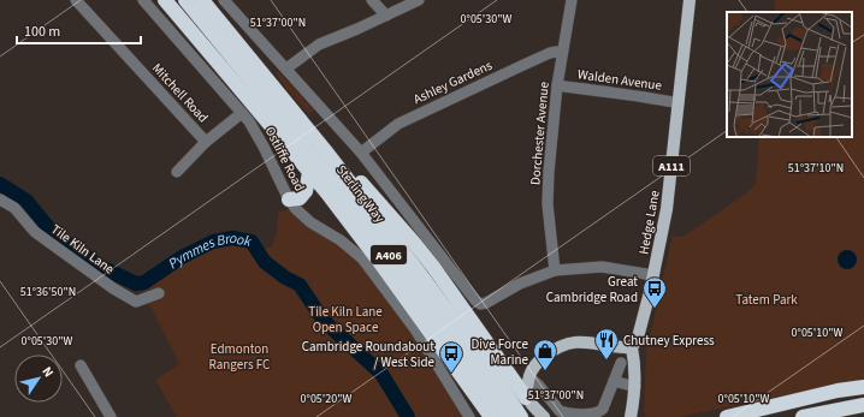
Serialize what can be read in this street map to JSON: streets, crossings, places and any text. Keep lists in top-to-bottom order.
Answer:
{
  "streets": {
    "highway": ["Sterling Way", "A406"],
    "main road": ["A111", "Hedge Lane"],
    "street": [
      "Walden Avenue",
      "Ashley Gardens",
      "Mitchell Road",
      "Dorchester Avenue",
      "Ostliffe Road",
      "Tile Kiln Lane"
    ]
  },
  "crossings": [
    ["Walden Avenue", "Dorchester Avenue"],
    ["Walden Avenue", "Hedge Lane"],
    ["Ashley Gardens", "Dorchester Avenue"],
    ["Sterling Way", "A406"]
  ],
  "water": ["Pymmes Brook"],
  "parks": ["Tatem Park", "Tile Kiln Lane Open Space", "Edmonton Rangers FC"],
  "places": {
    "bus stop": ["Great Cambridge Road", "Cambridge Roundabout / West Side"],
    "restaurant": ["Chutney Express"],
    "shop": ["Dive Force Marine"]
  },
  "scale_bar": "100 m",
  "north": "top right",
  "coordinates": [
    "0°05'30\"W",
    "51°37'00\"N",
    "51°37'10\"N",
    "51°36'50\"N",
    "0°05'10\"W",
    "0°05'20\"W"
  ]
}
